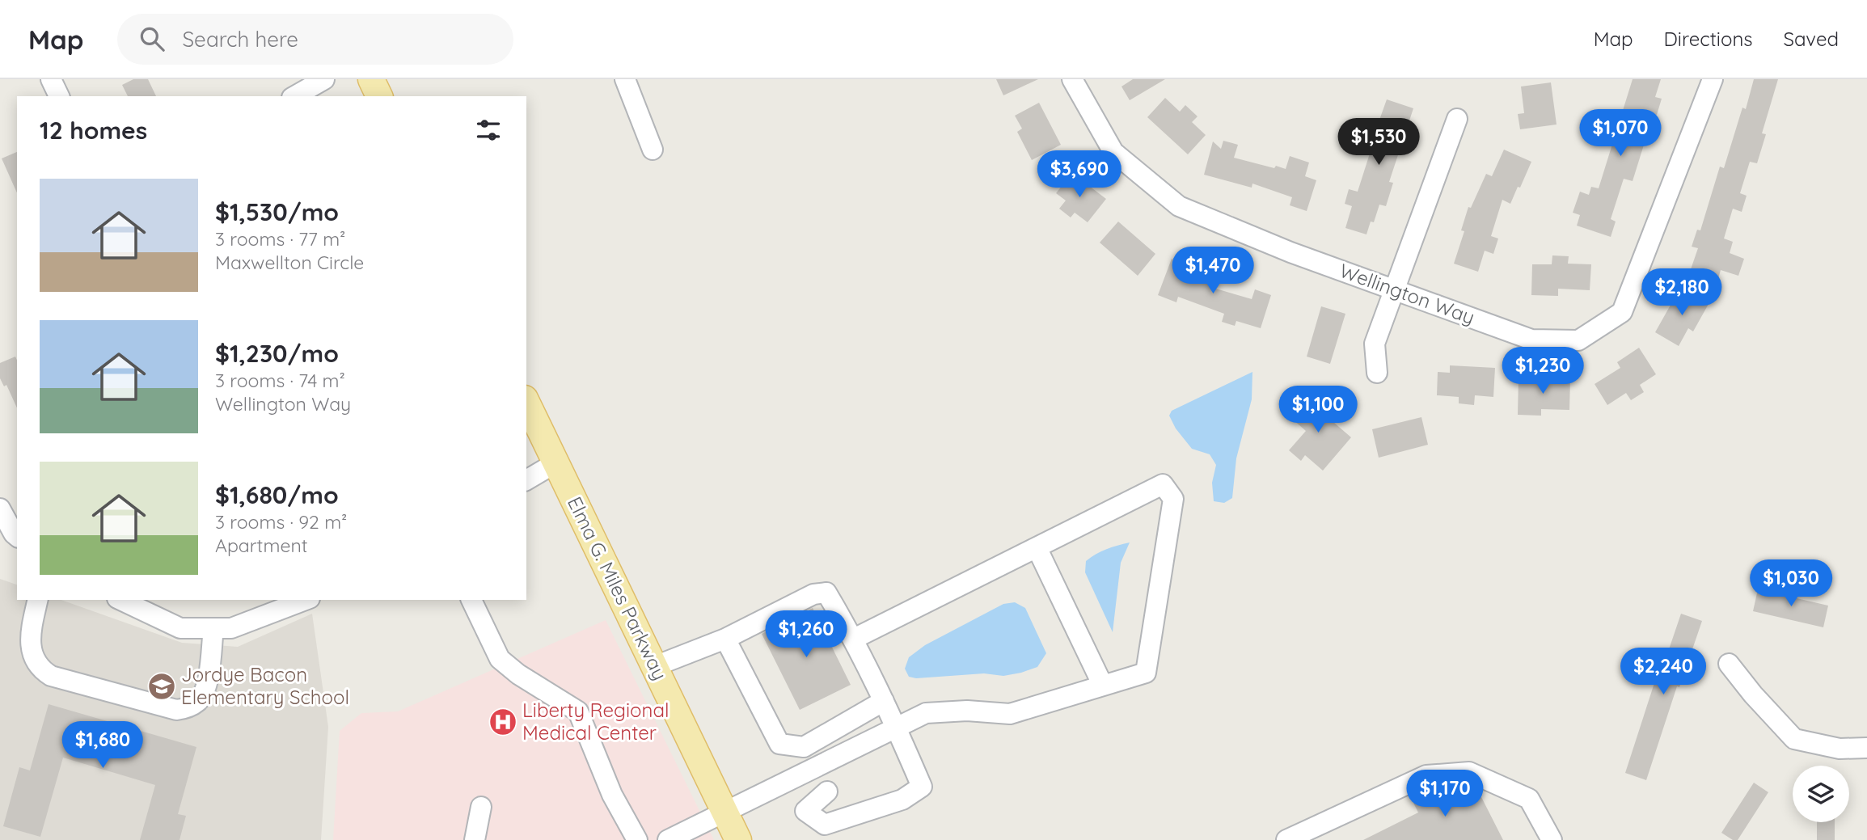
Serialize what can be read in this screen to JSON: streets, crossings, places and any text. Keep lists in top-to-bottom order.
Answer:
{
  "streets": {
    "main road": ["Elma G. Miles Parkway"],
    "street": ["Wellington Way"]
  },
  "places": {
    "school or university": ["Jordye Bacon Elementary School"],
    "hospital": ["Liberty Regional Medical Center"]
  },
  "page": {
    "header": "Map",
    "search": "Search here",
    "nav": ["Map", "Directions", "Saved"],
    "heading": "12 homes",
    "price": [
      "$1,070",
      "$1,530",
      "$3,690",
      "$1,470",
      "$2,180",
      "$1,230",
      "$1,100",
      "$1,030",
      "$1,260",
      "$2,240",
      "$1,680",
      "$1,170"
    ],
    "list": [
      {
        "name": "$1,530/mo",
        "note": "3 rooms · 77 m² · Maxwellton Circle"
      },
      {
        "name": "$1,230/mo",
        "note": "3 rooms · 74 m² · Wellington Way"
      },
      {
        "name": "$1,680/mo",
        "note": "3 rooms · 92 m² · Apartment"
      }
    ]
  }
}
